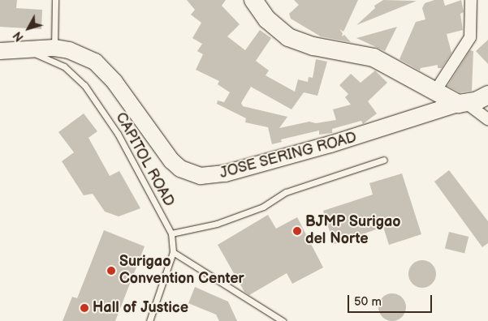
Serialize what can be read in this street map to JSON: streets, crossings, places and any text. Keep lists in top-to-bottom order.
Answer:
{
  "streets": {
    "main road": ["JOSE SERING ROAD"],
    "lane": ["CAPITOL ROAD"]
  },
  "crossings": [
    ["JOSE SERING ROAD", "CAPITOL ROAD"]
  ],
  "places": ["BJMP Surigao del Norte", "Surigao Convention Center", "Hall of Justice"],
  "scale_bar": "50 m",
  "north": "bottom left"
}
